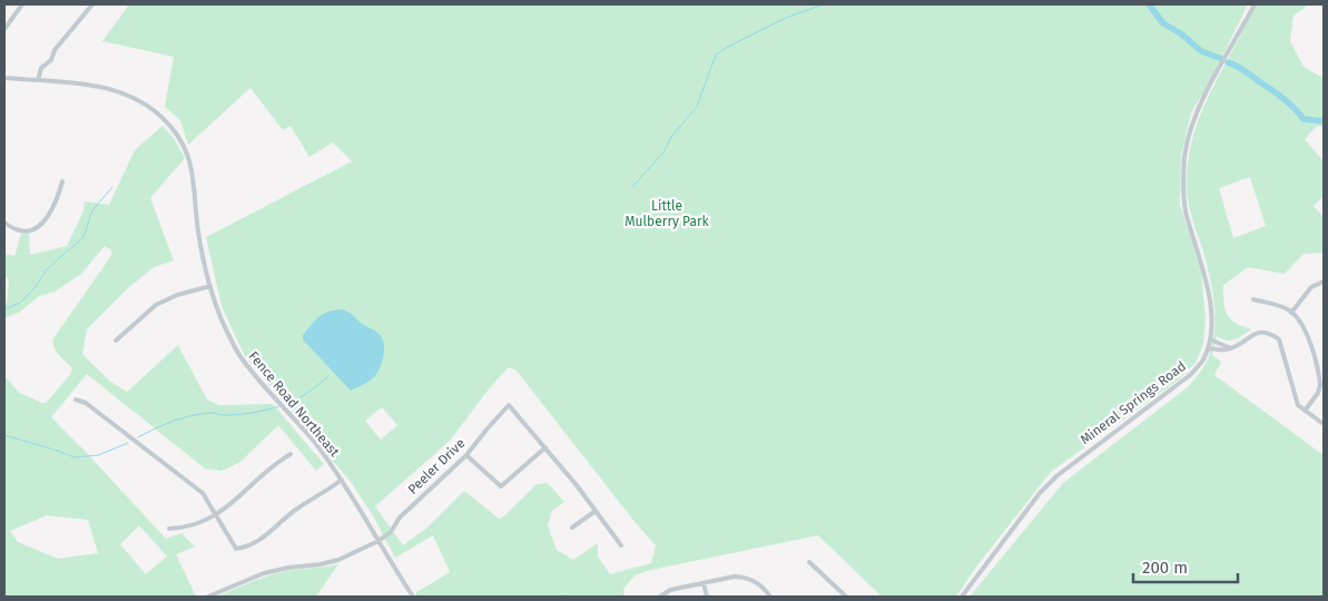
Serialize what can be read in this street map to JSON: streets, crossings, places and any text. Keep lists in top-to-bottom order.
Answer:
{
  "streets": {
    "street": ["Mineral Springs Road", "Fence Road Northeast", "Peeler Drive"]
  },
  "crossings": [
    ["Fence Road Northeast", "Peeler Drive"]
  ],
  "parks": ["Little Mulberry Park"],
  "scale_bar": "200 m"
}
